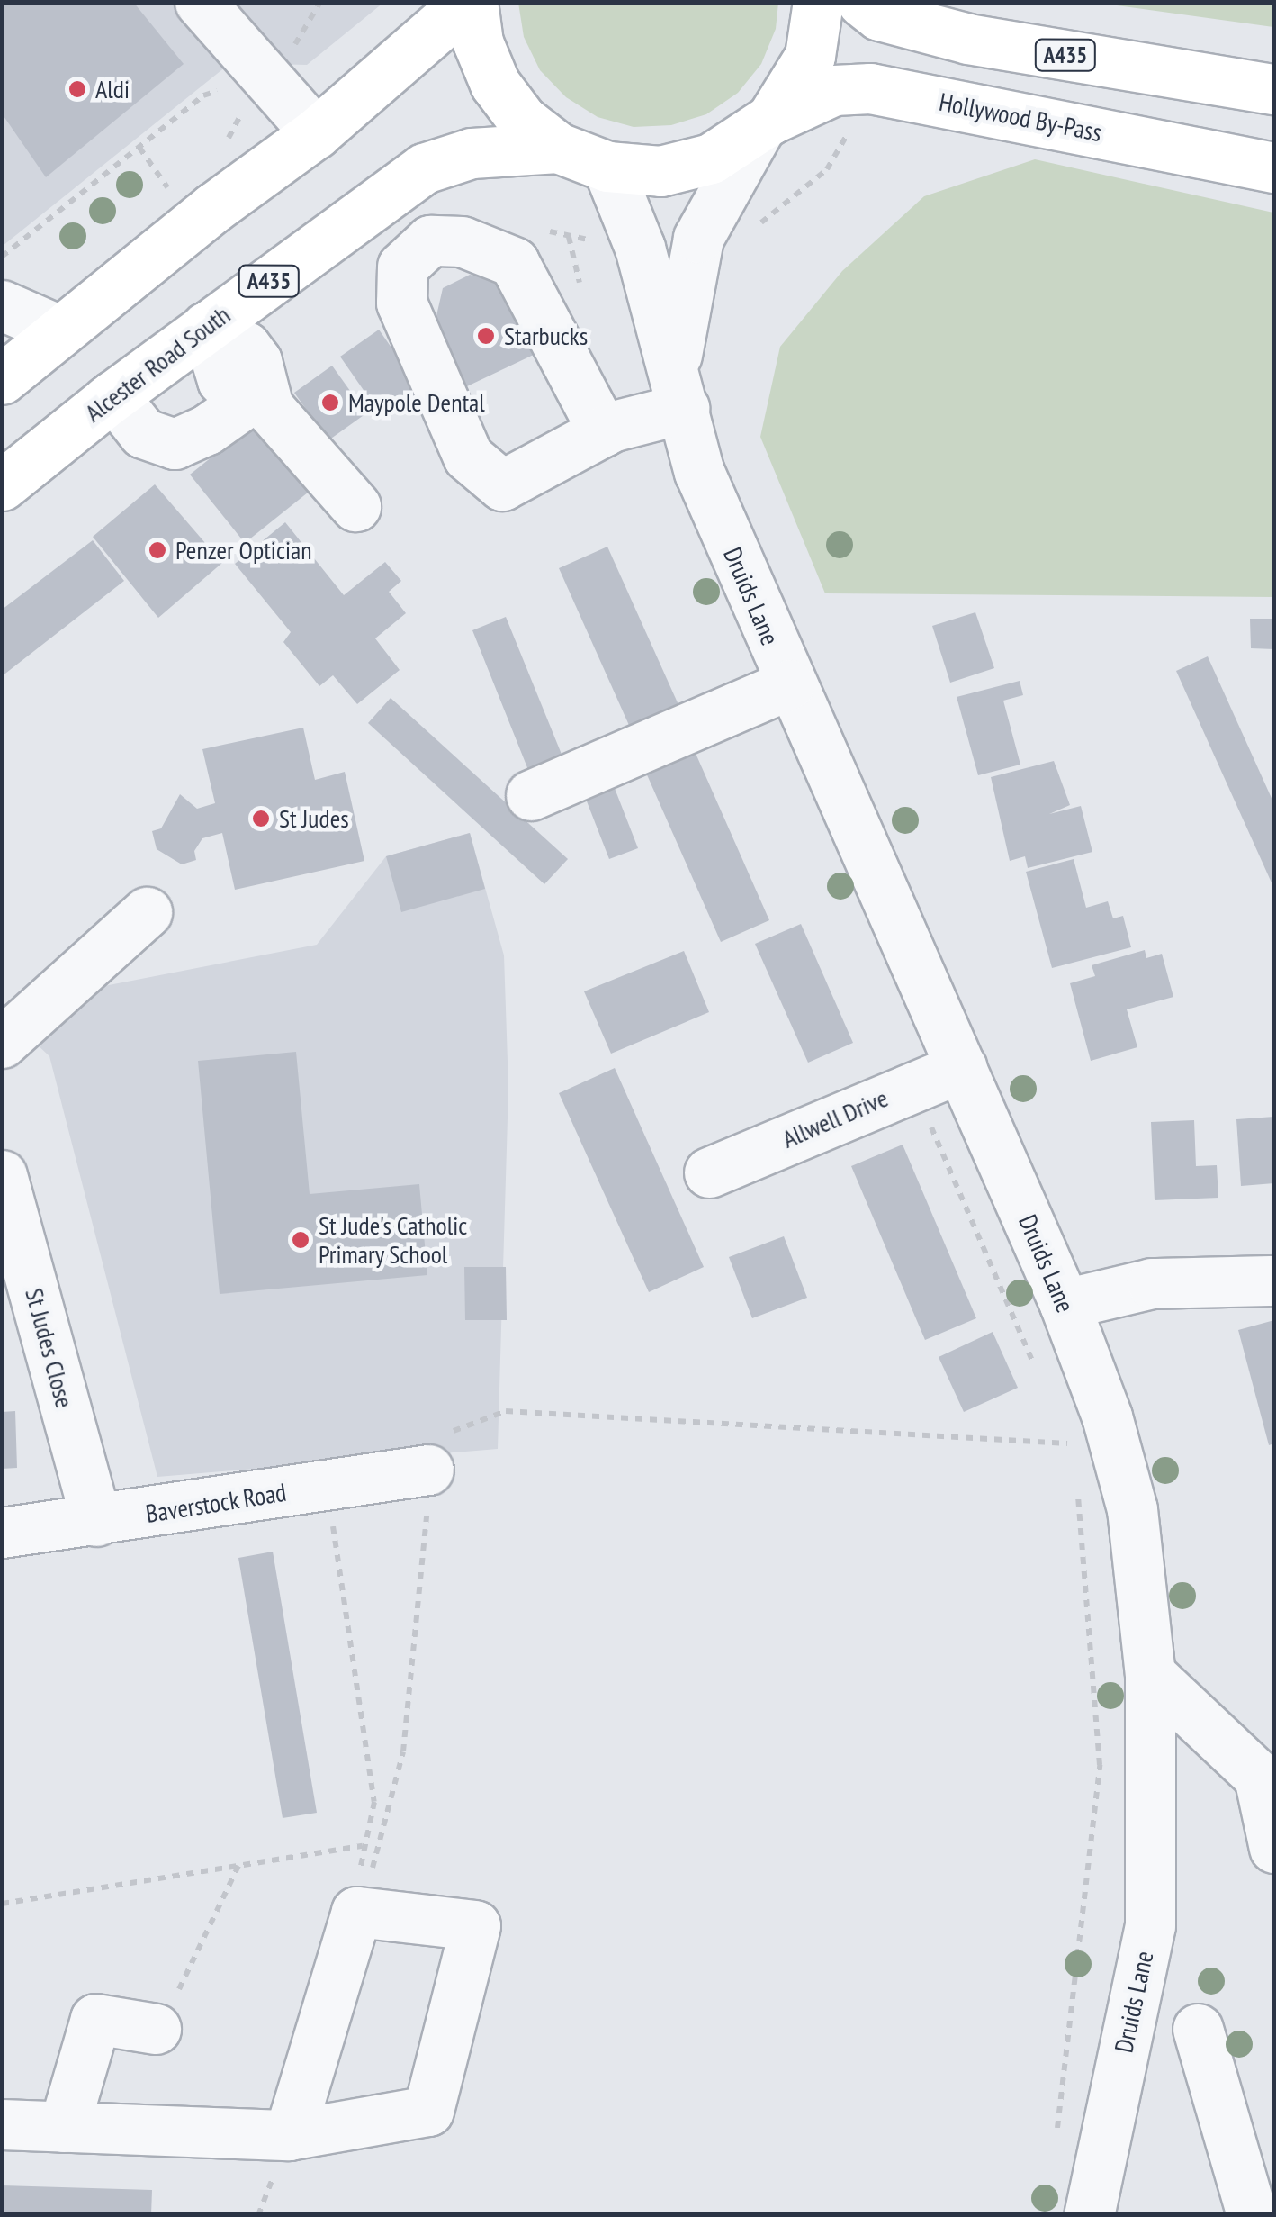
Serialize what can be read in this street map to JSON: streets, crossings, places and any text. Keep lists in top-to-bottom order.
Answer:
{
  "streets": {
    "highway": ["A435", "Hollywood By-Pass", "Alcester Road South"],
    "street": [
      "Druids Lane",
      "Allwell Drive",
      "St Judes Close",
      "Baverstock Road"
    ]
  },
  "crossings": [
    ["A435", "Hollywood By-Pass"],
    ["A435", "Alcester Road South"],
    ["A435", "Druids Lane"],
    ["Hollywood By-Pass", "Druids Lane"],
    ["Druids Lane", "Allwell Drive"],
    ["St Judes Close", "Baverstock Road"]
  ],
  "places": [
    "Aldi",
    "Starbucks",
    "Maypole Dental",
    "Penzer Optician",
    "St Judes",
    "St Jude's Catholic Primary School"
  ]
}
